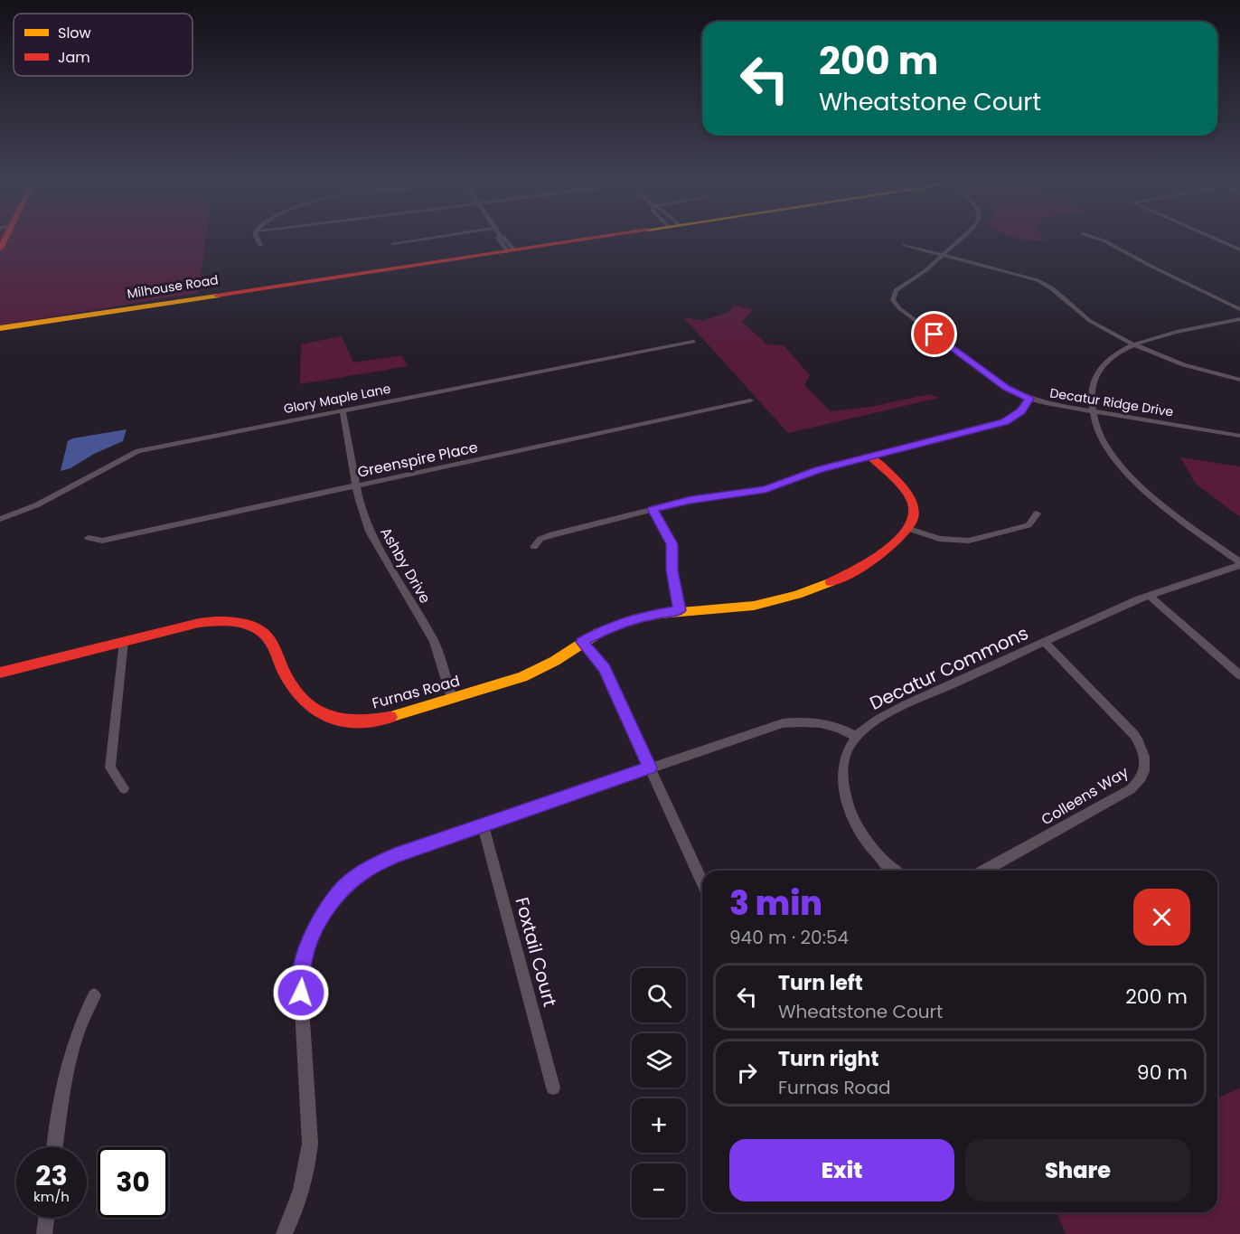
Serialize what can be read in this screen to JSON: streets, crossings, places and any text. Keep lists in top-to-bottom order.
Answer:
{
  "streets": {
    "street": [
      "Milhouse Road",
      "Glory Maple Lane",
      "Decatur Ridge Drive",
      "Greenspire Place",
      "Ashby Drive",
      "Decatur Commons",
      "Furnas Road",
      "Colleens Way",
      "Foxtail Court"
    ]
  },
  "crossings": [
    ["Glory Maple Lane", "Ashby Drive"],
    ["Greenspire Place", "Ashby Drive"],
    ["Ashby Drive", "Furnas Road"],
    ["Decatur Commons", "Colleens Way"]
  ],
  "legend": ["Slow", "Jam"],
  "page": {
    "turn": ["200 m", "Wheatstone Court"],
    "heading": ["3 min", "940 m · 20:54"],
    "list": [
      {
        "name": "Turn left",
        "note": "Wheatstone Court",
        "value": "200 m"
      },
      {
        "name": "Turn right",
        "note": "Furnas Road",
        "value": "90 m"
      }
    ],
    "map_buttons": ["+", "−"],
    "buttons": ["Exit", "Share"],
    "speed": "23 km/h",
    "limit": "30"
  }
}
